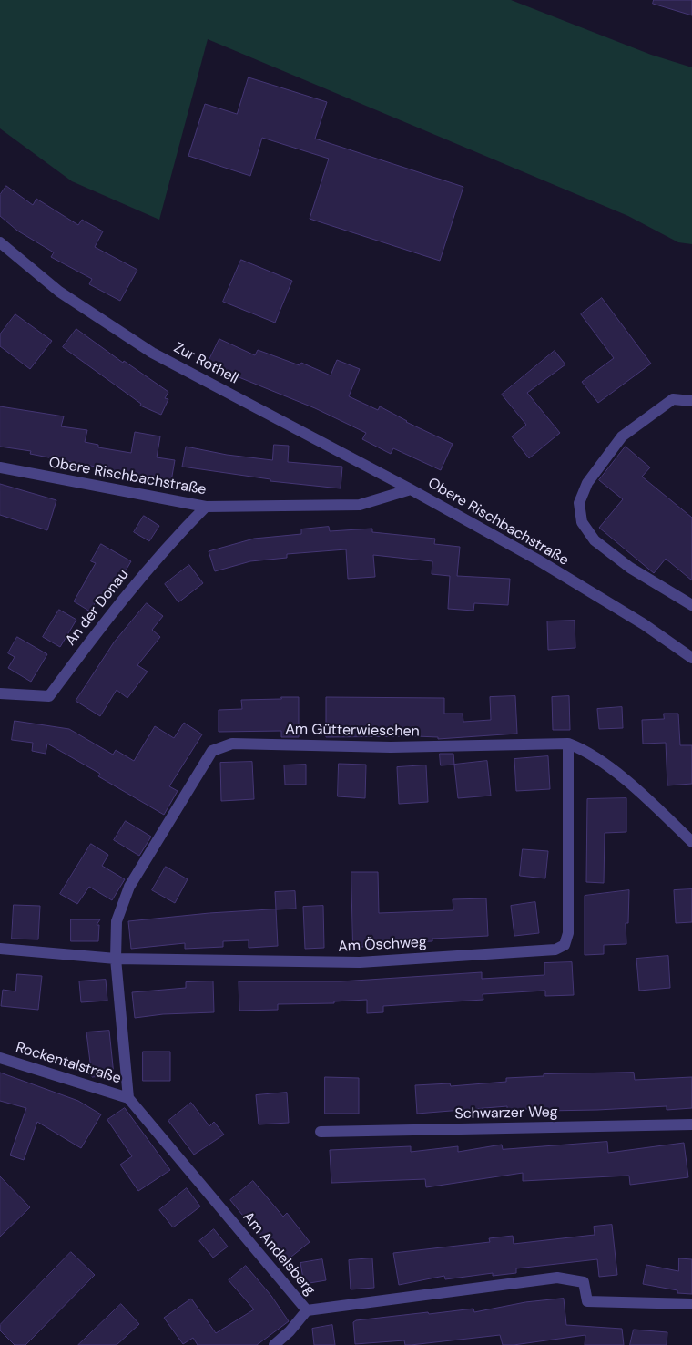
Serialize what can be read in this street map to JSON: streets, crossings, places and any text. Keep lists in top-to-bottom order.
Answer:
{
  "streets": {
    "street": [
      "Zur Rothell",
      "Obere Rischbachstraße",
      "An der Donau",
      "Am Gütterwieschen",
      "Am Öschweg",
      "Rockentalstraße",
      "Schwarzer Weg",
      "Am Andelsberg"
    ]
  },
  "crossings": [
    ["Zur Rothell", "Obere Rischbachstraße"],
    ["Obere Rischbachstraße", "An der Donau"],
    ["Am Gütterwieschen", "Am Öschweg"],
    ["Rockentalstraße", "Am Andelsberg"]
  ]
}
